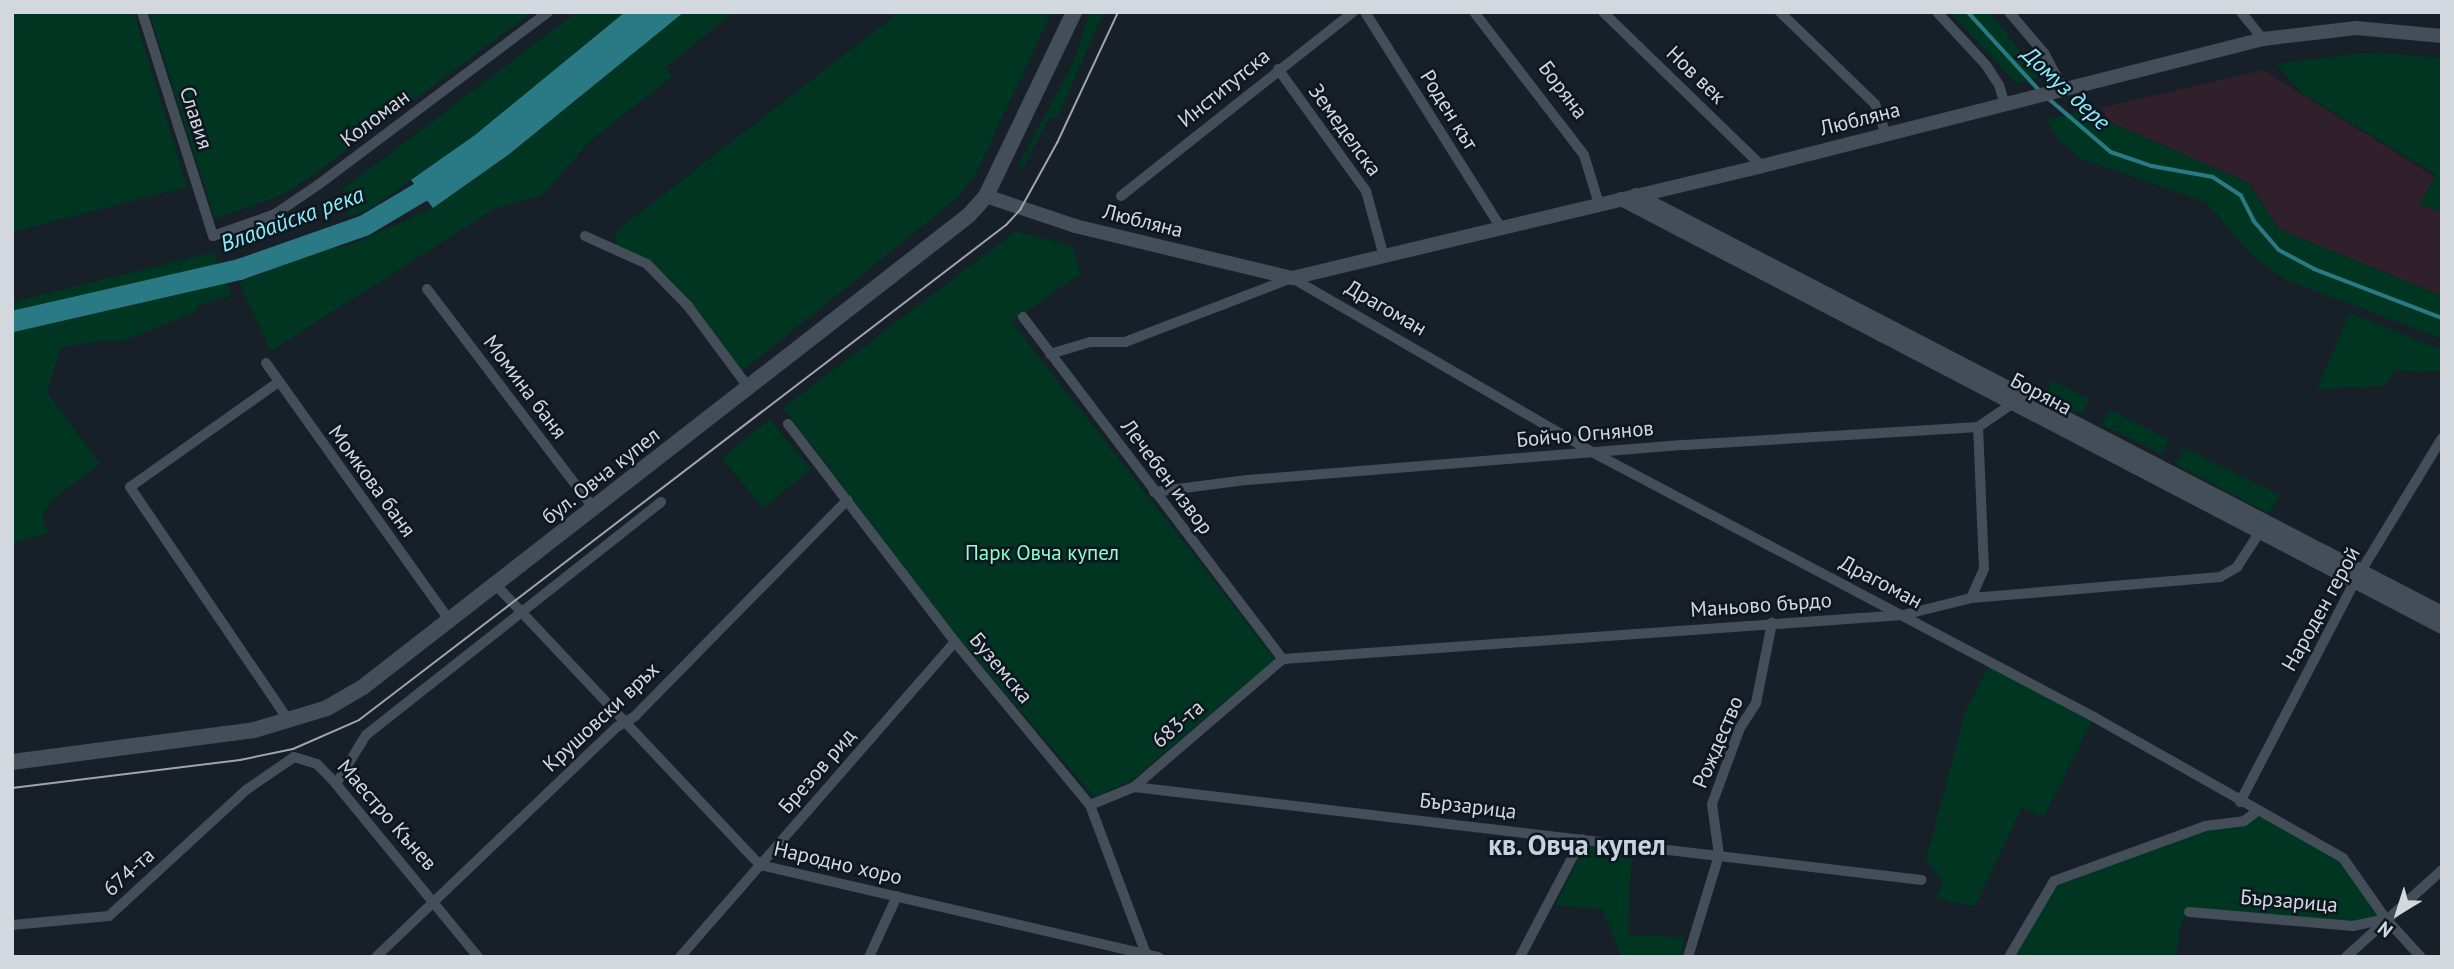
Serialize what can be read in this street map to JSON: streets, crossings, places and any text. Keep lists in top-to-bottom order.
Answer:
{
  "streets": {
    "main road": ["бул. Овча купел"],
    "street": [
      "Нов век",
      "Институтска",
      "Боряна",
      "Роден кът",
      "Славия",
      "Коломан",
      "Любляна",
      "Земеделска",
      "Драгоман",
      "Момина баня",
      "Бойчо Огнянов",
      "Лечебен извор",
      "Момкова баня",
      "Маньово бърдо",
      "Народен герой",
      "Буземска",
      "Крушовски връх",
      "683-та",
      "Рождество",
      "Брезов рид",
      "Бързарица",
      "Маестро Кънев",
      "Народно хоро",
      "674-та"
    ]
  },
  "crossings": [
    ["Нов век", "Любляна"],
    ["Институтска", "Земеделска"],
    ["Боряна", "Любляна"],
    ["Боряна", "Бойчо Огнянов"],
    ["Боряна", "Маньово бърдо"],
    ["Боряна", "Народен герой"],
    ["Роден кът", "Любляна"],
    ["Славия", "Коломан"],
    ["Любляна", "Земеделска"],
    ["Любляна", "Драгоман"],
    ["Любляна", "бул. Овча купел"],
    ["Любляна", "Лечебен извор"],
    ["Драгоман", "Бойчо Огнянов"],
    ["Драгоман", "Маньово бърдо"],
    ["Драгоман", "Народен герой"],
    ["Драгоман", "Бързарица"],
    ["Момина баня", "бул. Овча купел"],
    ["Бойчо Огнянов", "Лечебен извор"],
    ["бул. Овча купел", "Момкова баня"],
    ["бул. Овча купел", "Народно хоро"],
    ["Лечебен извор", "Маньово бърдо"],
    ["Лечебен извор", "683-та"],
    ["Маньово бърдо", "683-та"],
    ["Маньово бърдо", "Рождество"],
    ["Буземска", "Крушовски връх"],
    ["Буземска", "683-та"],
    ["Буземска", "Брезов рид"],
    ["Буземска", "Народно хоро"],
    ["Крушовски връх", "Маестро Кънев"],
    ["Крушовски връх", "Народно хоро"],
    ["683-та", "Бързарица"],
    ["Рождество", "Бързарица"],
    ["Брезов рид", "Народно хоро"],
    ["Маестро Кънев", "674-та"]
  ],
  "districts": ["кв. Овча купел"],
  "water": ["Домуз дере", "Владайска река"],
  "parks": ["Парк Овча купел"],
  "north": "bottom left"
}
